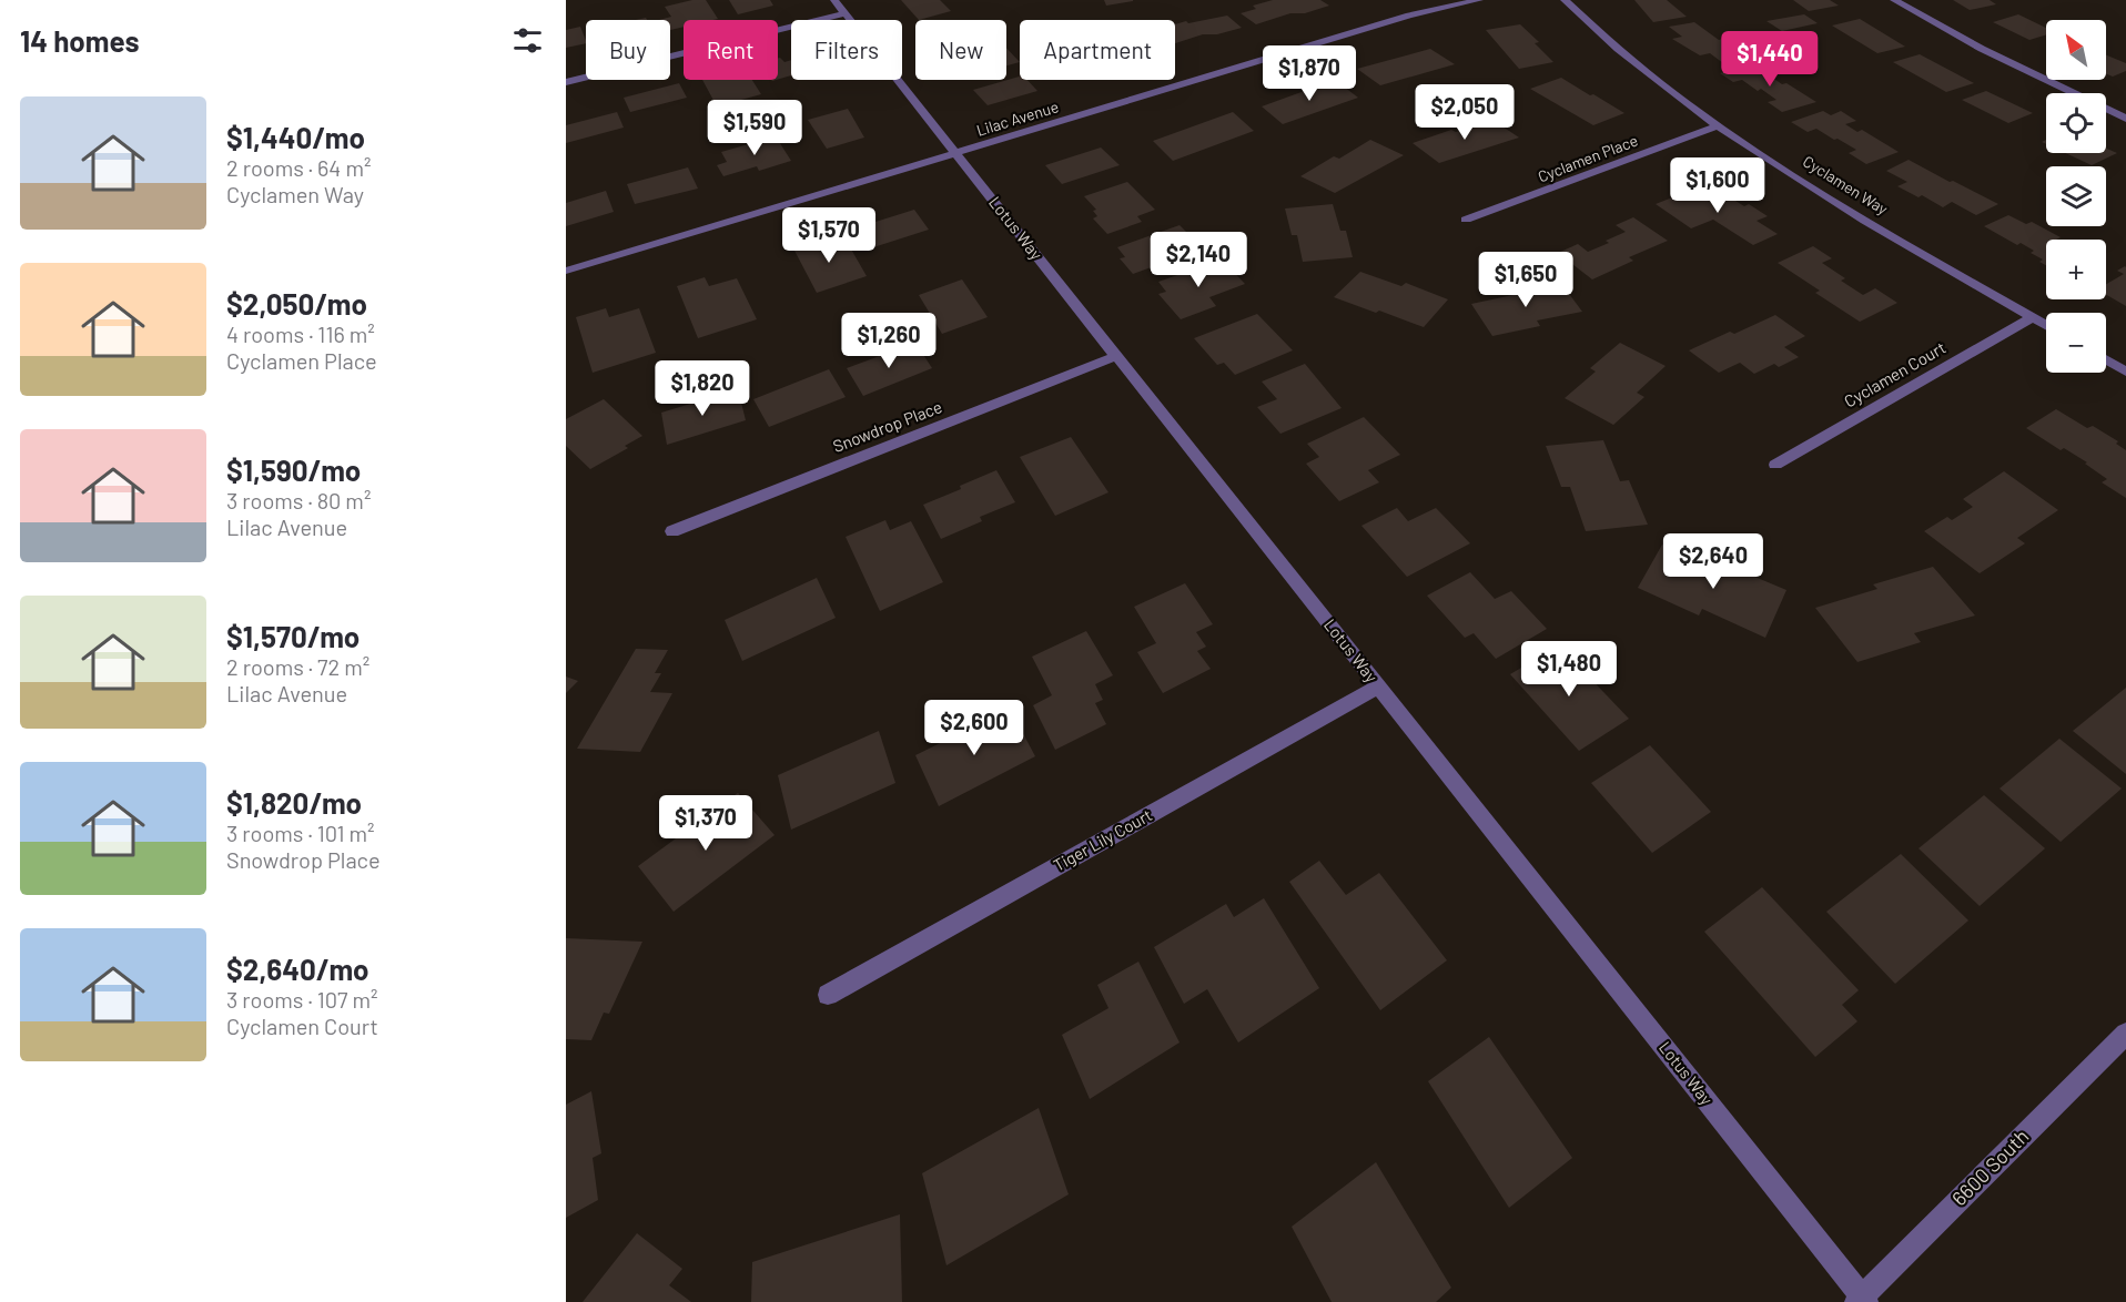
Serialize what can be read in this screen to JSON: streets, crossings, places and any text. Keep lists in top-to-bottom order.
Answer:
{
  "streets": {
    "street": [
      "Lilac Avenue",
      "Cyclamen Place",
      "Cyclamen Way",
      "Lotus Way",
      "Cyclamen Court",
      "Snowdrop Place",
      "Tiger Lily Court",
      "6600 South"
    ]
  },
  "crossings": [
    ["Lilac Avenue", "Lotus Way"],
    ["Cyclamen Place", "Cyclamen Way"],
    ["Cyclamen Way", "Cyclamen Court"],
    ["Lotus Way", "Snowdrop Place"],
    ["Lotus Way", "Tiger Lily Court"],
    ["Lotus Way", "6600 South"]
  ],
  "north": "top left",
  "page": {
    "heading": "14 homes",
    "map_buttons": ["+", "−"],
    "chip": [
      "Buy",
      "Rent",
      "Filters",
      "New",
      "Apartment"
    ],
    "price": [
      "$1,440",
      "$1,870",
      "$2,050",
      "$1,590",
      "$1,600",
      "$1,570",
      "$2,140",
      "$1,650",
      "$1,260",
      "$1,820",
      "$2,640",
      "$1,480",
      "$2,600",
      "$1,370"
    ],
    "list": [
      {
        "name": "$1,440/mo",
        "note": "2 rooms · 64 m² · Cyclamen Way"
      },
      {
        "name": "$2,050/mo",
        "note": "4 rooms · 116 m² · Cyclamen Place"
      },
      {
        "name": "$1,590/mo",
        "note": "3 rooms · 80 m² · Lilac Avenue"
      },
      {
        "name": "$1,570/mo",
        "note": "2 rooms · 72 m² · Lilac Avenue"
      },
      {
        "name": "$1,820/mo",
        "note": "3 rooms · 101 m² · Snowdrop Place"
      },
      {
        "name": "$2,640/mo",
        "note": "3 rooms · 107 m² · Cyclamen Court"
      }
    ]
  }
}
